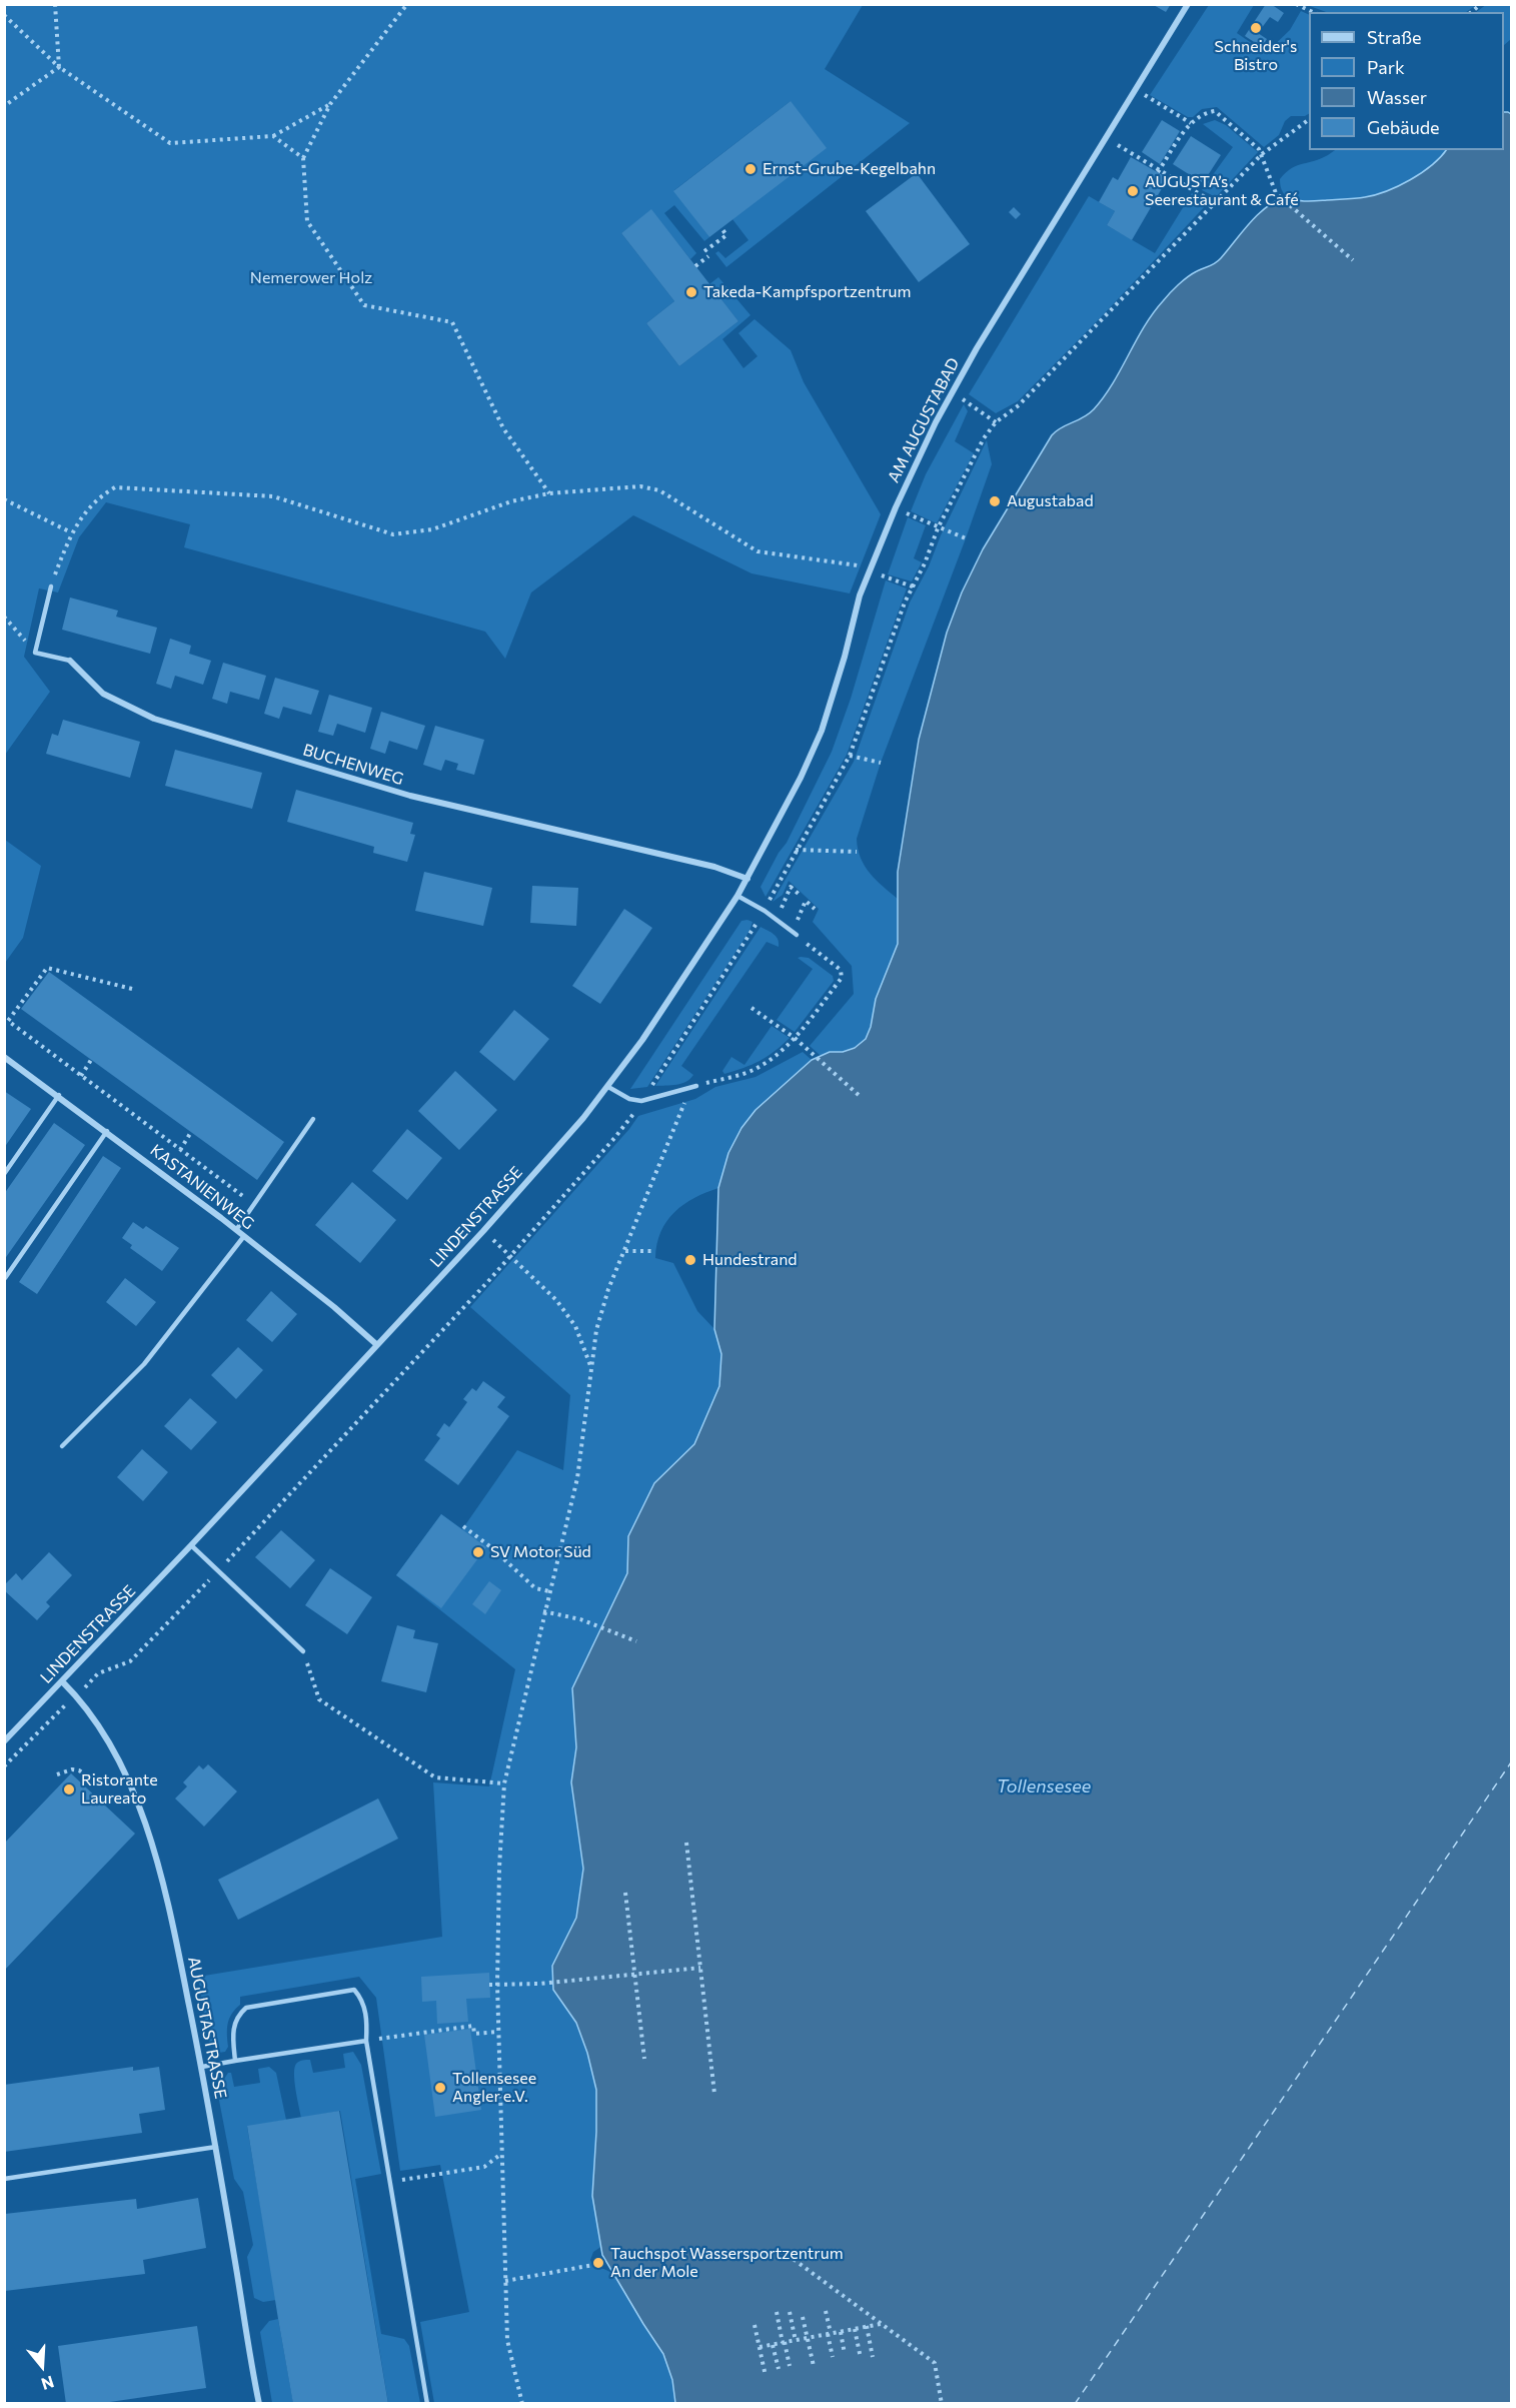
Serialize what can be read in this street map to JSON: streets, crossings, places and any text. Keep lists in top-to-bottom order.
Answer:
{
  "streets": {
    "street": [
      "AM AUGUSTABAD",
      "BUCHENWEG",
      "KASTANIENWEG",
      "LINDENSTRASSE",
      "AUGUSTASTRASSE"
    ]
  },
  "crossings": [
    ["AM AUGUSTABAD", "BUCHENWEG"],
    ["AM AUGUSTABAD", "LINDENSTRASSE"],
    ["BUCHENWEG", "LINDENSTRASSE"],
    ["KASTANIENWEG", "LINDENSTRASSE"],
    ["LINDENSTRASSE", "AUGUSTASTRASSE"]
  ],
  "water": ["Tollensesee"],
  "parks": ["Nemerower Holz"],
  "places": [
    "Schneider's Bistro",
    "Ernst-Grube-Kegelbahn",
    "AUGUSTA’s Seerestaurant & Café",
    "Takeda-Kampfsportzentrum",
    "Augustabad",
    "Hundestrand",
    "SV Motor Süd",
    "Ristorante Laureato",
    "Tollensesee Angler e.V.",
    "Tauchspot Wassersportzentrum An der Mole"
  ],
  "legend": [
    "Straße",
    "Park",
    "Wasser",
    "Gebäude"
  ],
  "north": "bottom"
}
